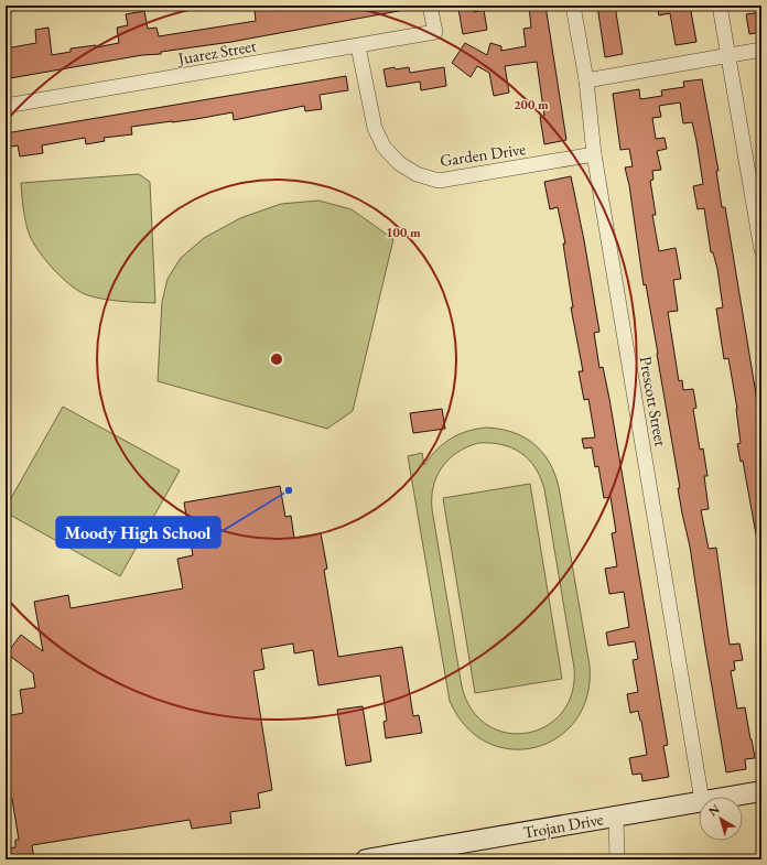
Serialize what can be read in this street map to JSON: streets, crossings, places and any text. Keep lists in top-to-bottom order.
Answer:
{
  "streets": {
    "street": [
      "Juarez Street",
      "Garden Drive",
      "Prescott Street",
      "Trojan Drive"
    ]
  },
  "crossings": [
    ["Juarez Street", "Garden Drive"],
    ["Garden Drive", "Prescott Street"]
  ],
  "places": ["Moody High School"],
  "north": "top left",
  "rings": ["200 m", "100 m"]
}
